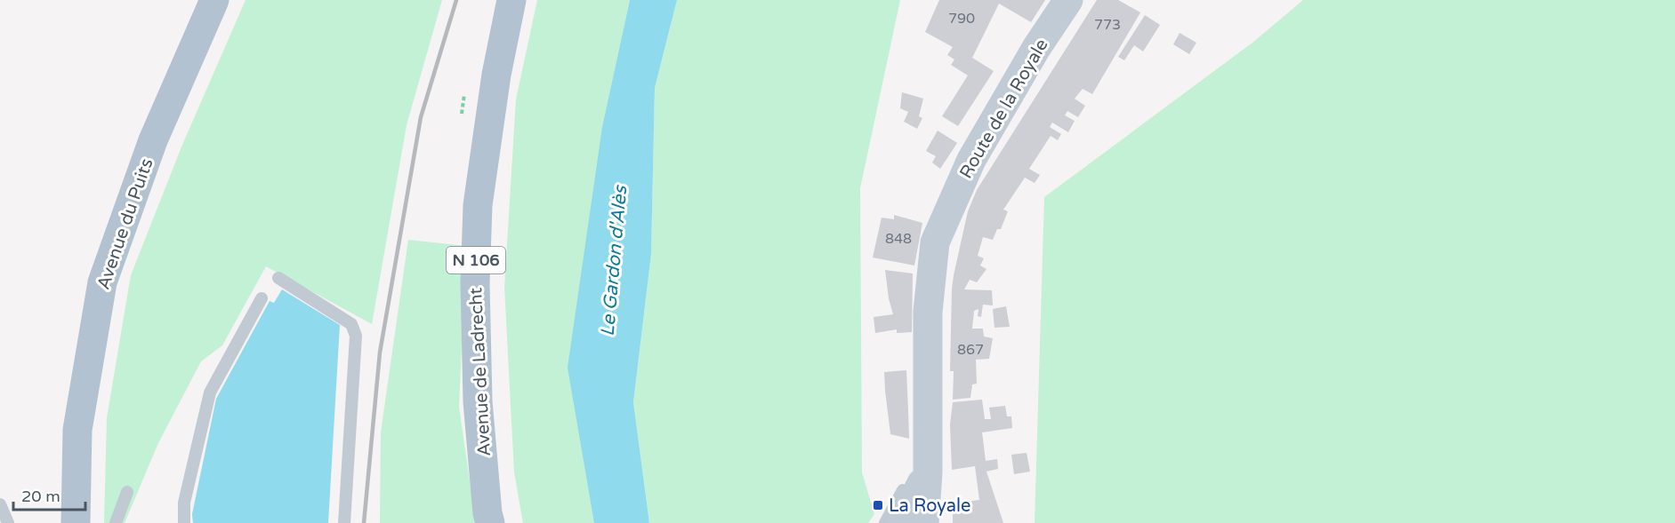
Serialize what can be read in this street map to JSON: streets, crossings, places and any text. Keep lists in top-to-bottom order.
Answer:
{
  "streets": {
    "main road": [
      "Route de la Royale",
      "Avenue du Puits",
      "N 106",
      "Avenue de Ladrecht"
    ]
  },
  "water": ["Le Gardon d'Alès"],
  "places": {
    "transit": ["La Royale"]
  },
  "house_numbers": [
    "790",
    "773",
    "848",
    "867"
  ],
  "scale_bar": "20 m"
}
